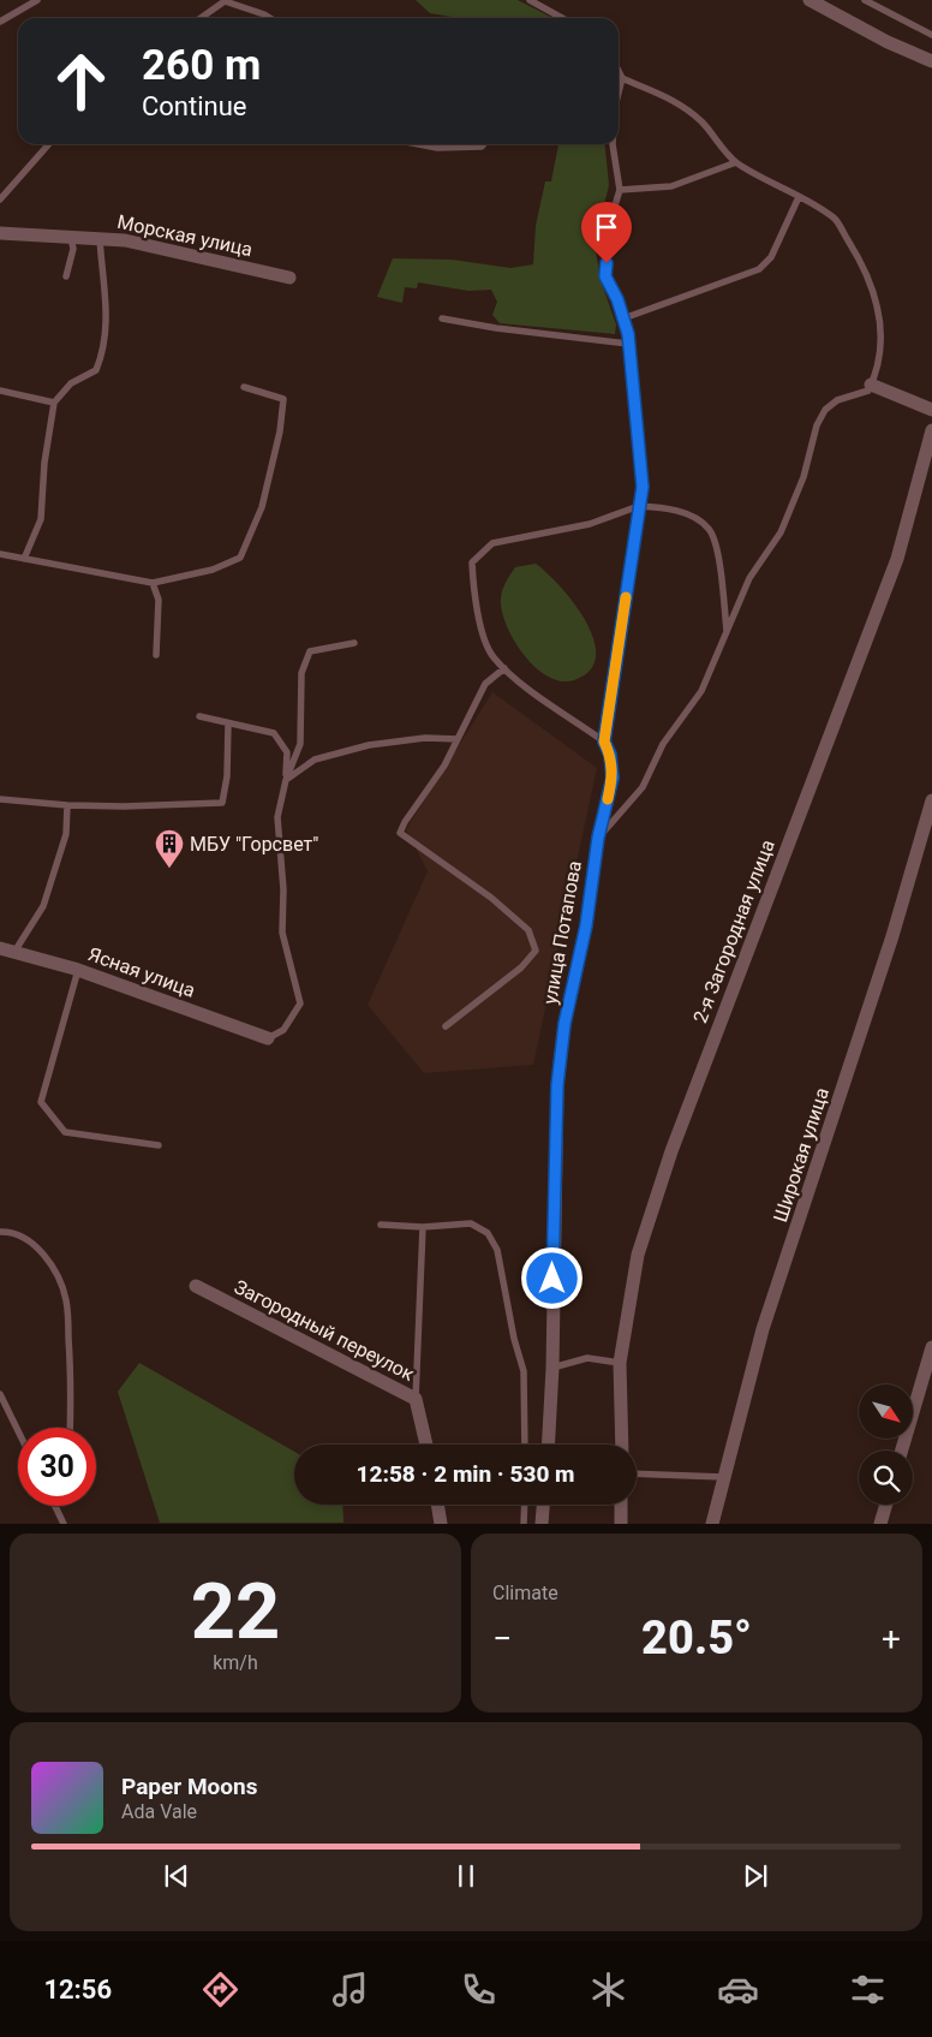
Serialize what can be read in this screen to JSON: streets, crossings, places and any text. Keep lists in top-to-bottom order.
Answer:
{
  "streets": {
    "street": [
      "Морская улица",
      "2-я Загородная улица",
      "улица Потапова",
      "Ясная улица",
      "Широкая улица",
      "Загородный переулок"
    ]
  },
  "places": {
    "building": ["МБУ \"Горсвет\""]
  },
  "north": "bottom right",
  "page": {
    "turn": ["260 m", "Continue"],
    "limit": "30",
    "trip": "12:58 · 2 min · 530 m",
    "tile": [
      ["22", "km/h"],
      "Climate"
    ],
    "heat": ["−", "20.5°", "+"],
    "song": ["Paper Moons", "Ada Vale"],
    "tabs": "12:56"
  }
}
